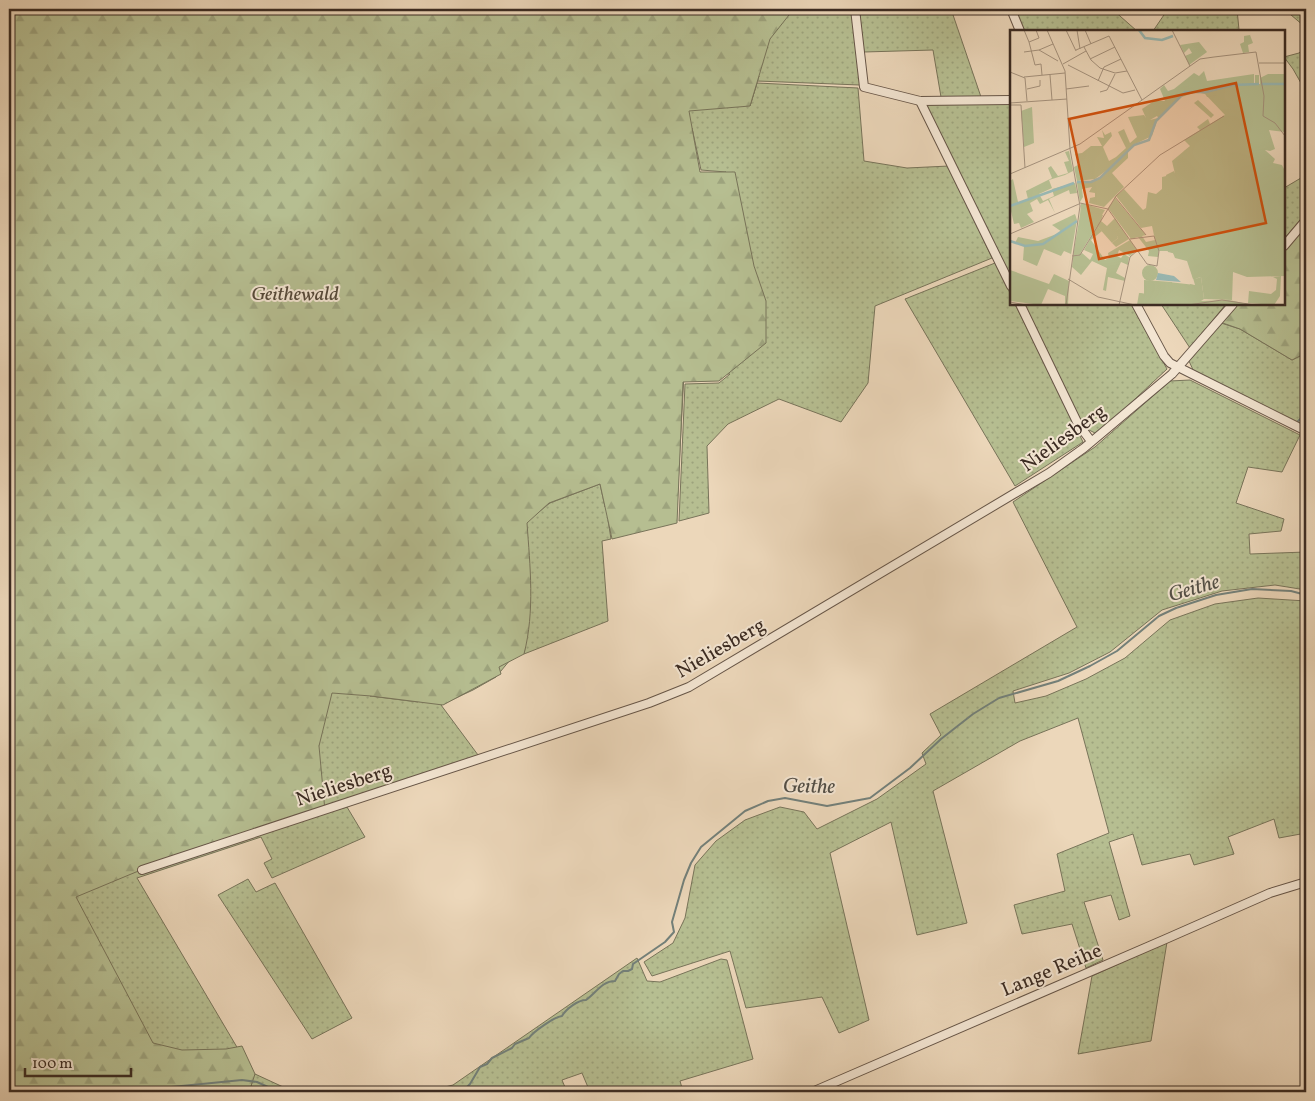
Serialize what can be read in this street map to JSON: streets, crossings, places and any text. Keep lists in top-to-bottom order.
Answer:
{
  "streets": {
    "street": ["Nieliesberg", "Lange Reihe"]
  },
  "water": ["Geithe"],
  "parks": ["Geithewald"],
  "scale_bar": "100 m"
}
